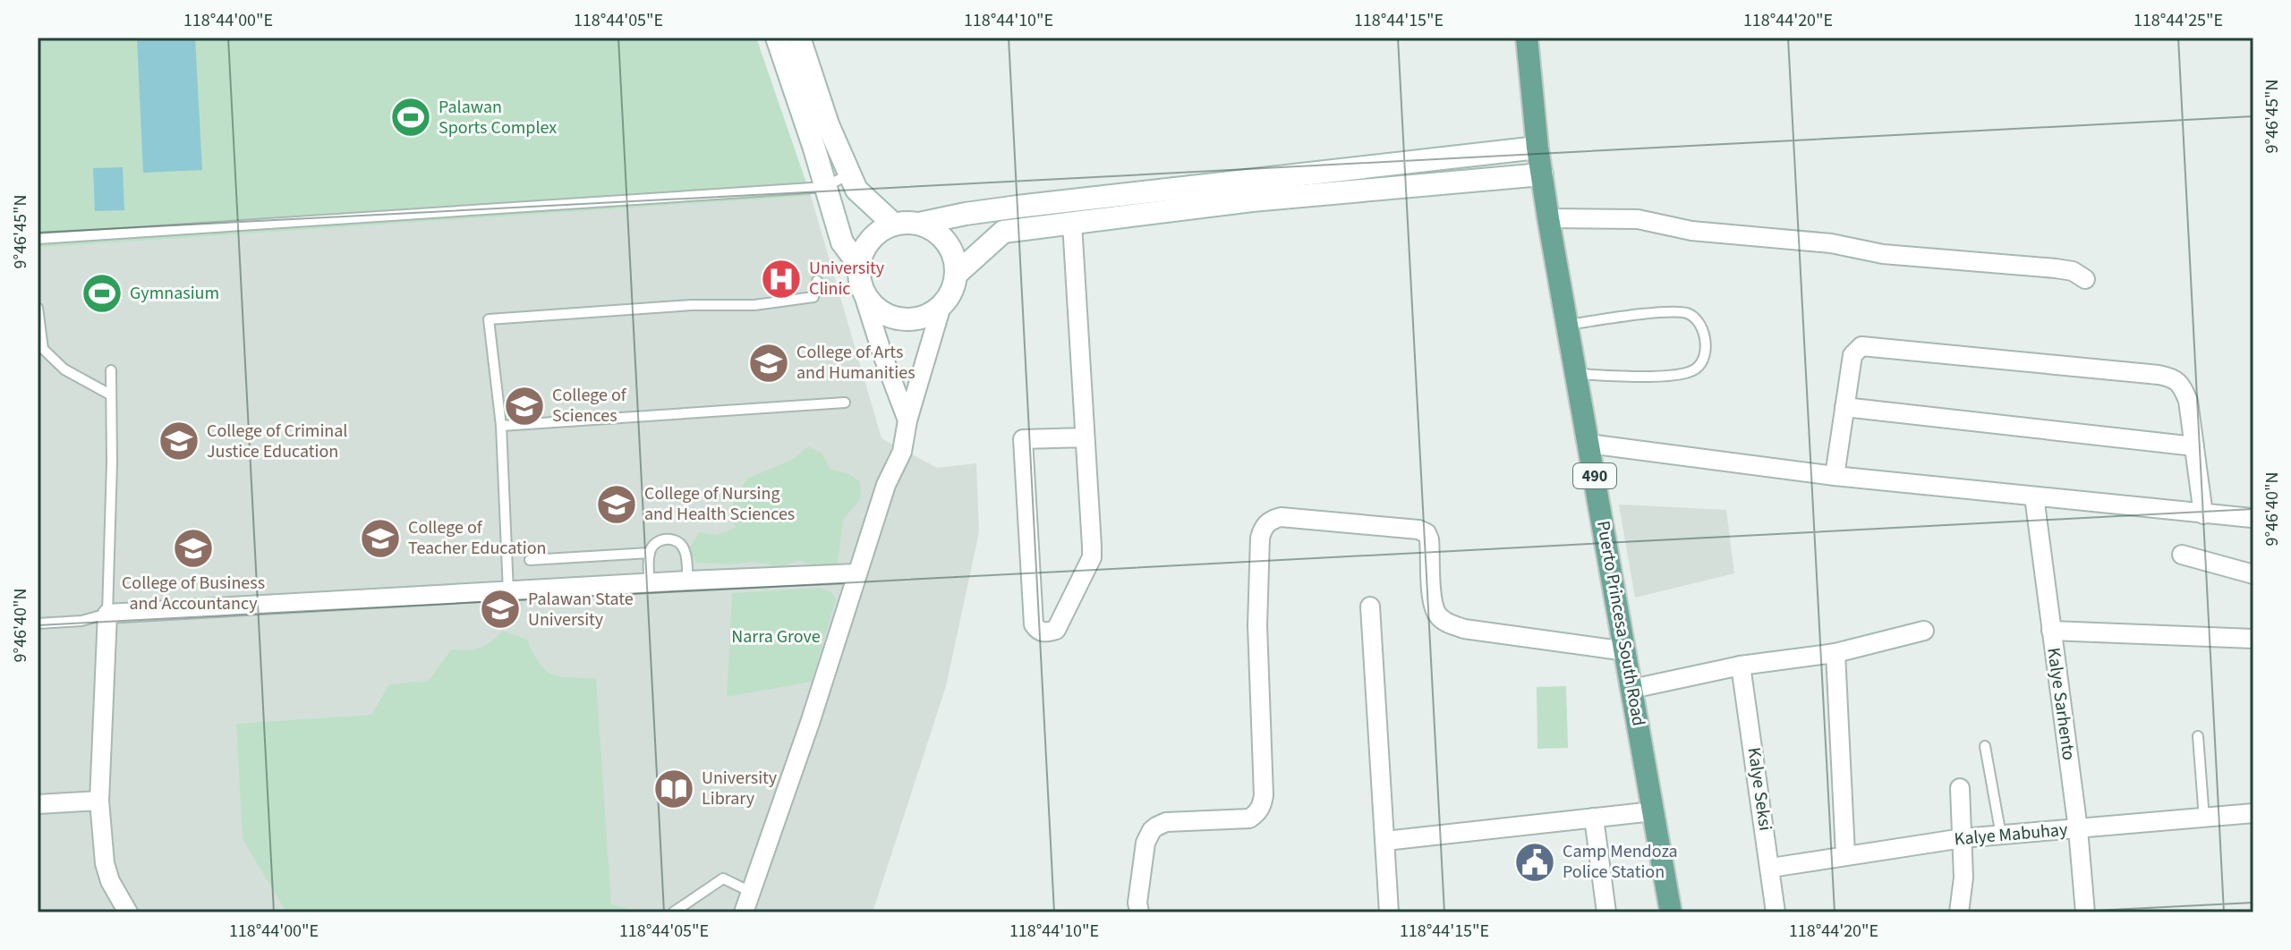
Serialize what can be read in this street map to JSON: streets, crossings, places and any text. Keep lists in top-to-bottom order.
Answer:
{
  "streets": {
    "main road": ["490", "Puerto Princesa South Road"],
    "street": ["Kalye Sarhento", "Kalye Seksi", "Kalye Mabuhay"]
  },
  "crossings": [
    ["Kalye Sarhento", "Kalye Mabuhay"],
    ["Kalye Seksi", "Kalye Mabuhay"]
  ],
  "parks": ["Narra Grove"],
  "places": {
    "sports": ["Palawan Sports Complex", "Gymnasium"],
    "hospital": ["University Clinic"],
    "school or university": [
      "College of Arts and Humanities",
      "College of Sciences",
      "College of Criminal Justice Education",
      "College of Nursing and Health Sciences",
      "College of Teacher Education",
      "College of Business and Accountancy",
      "Palawan State University"
    ],
    "library": ["University Library"],
    "public building": ["Camp Mendoza Police Station"]
  },
  "coordinates": [
    "118°44'00\"E",
    "118°44'05\"E",
    "118°44'10\"E",
    "118°44'15\"E",
    "118°44'20\"E",
    "118°44'25\"E",
    "9°46'45\"N",
    "9°46'40\"N"
  ]
}
